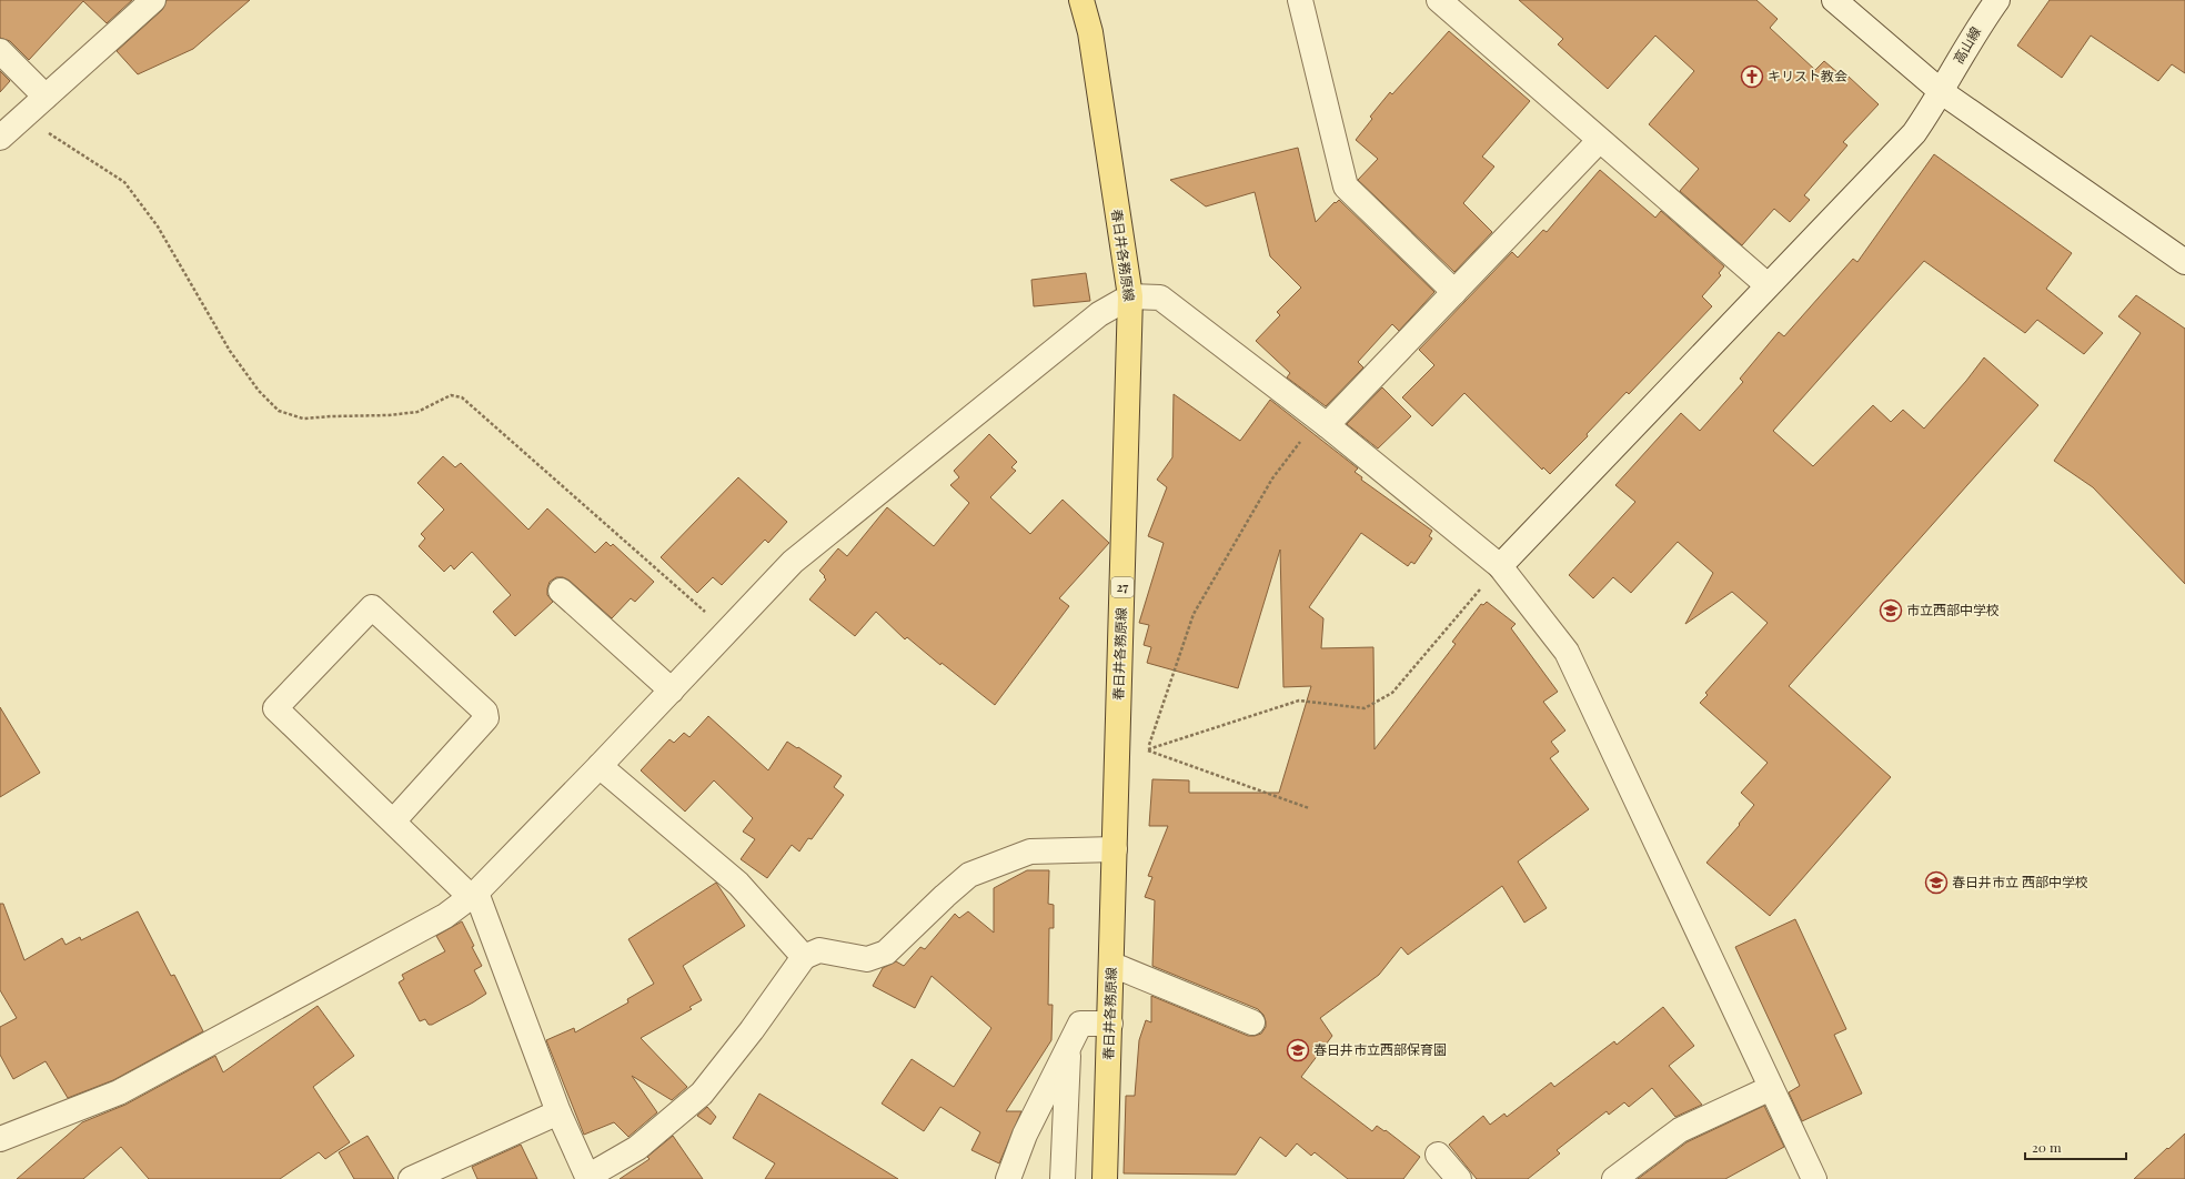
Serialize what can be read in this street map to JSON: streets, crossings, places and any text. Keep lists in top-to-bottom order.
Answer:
{
  "streets": {
    "main road": ["春日井各務原線", "27"],
    "street": ["高山線"]
  },
  "places": {
    "church": ["キリスト教会"],
    "school or university": ["市立西部中学校", "春日井市立 西部中学校", "春日井市立西部保育園"]
  },
  "scale_bar": "20 m"
}
